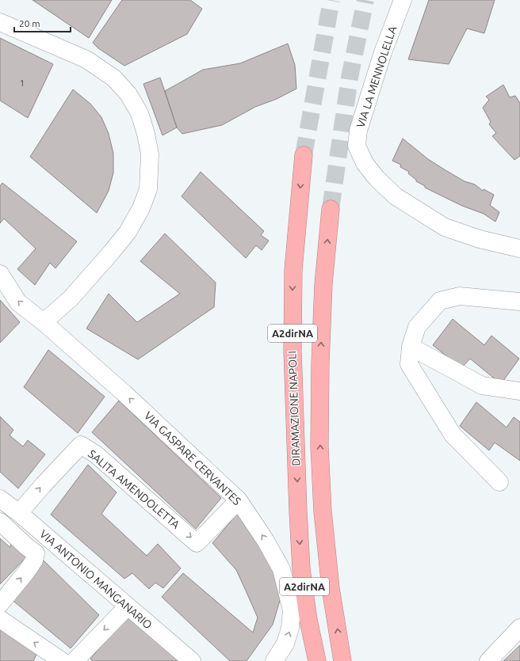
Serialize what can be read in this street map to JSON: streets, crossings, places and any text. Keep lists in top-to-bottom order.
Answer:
{
  "streets": {
    "highway": ["A2dirNA", "DIRAMAZIONE NAPOLI"],
    "street": [
      "VIA LA MENNOLELLA",
      "VIA GASPARE CERVANTES",
      "SALITA AMENDOLETTA",
      "VIA ANTONIO MANGANARIO"
    ]
  },
  "crossings": [
    ["VIA GASPARE CERVANTES", "SALITA AMENDOLETTA"],
    ["SALITA AMENDOLETTA", "VIA ANTONIO MANGANARIO"]
  ],
  "one_way": ["VIA GASPARE CERVANTES"],
  "house_numbers": ["1"],
  "scale_bar": "20 m"
}
